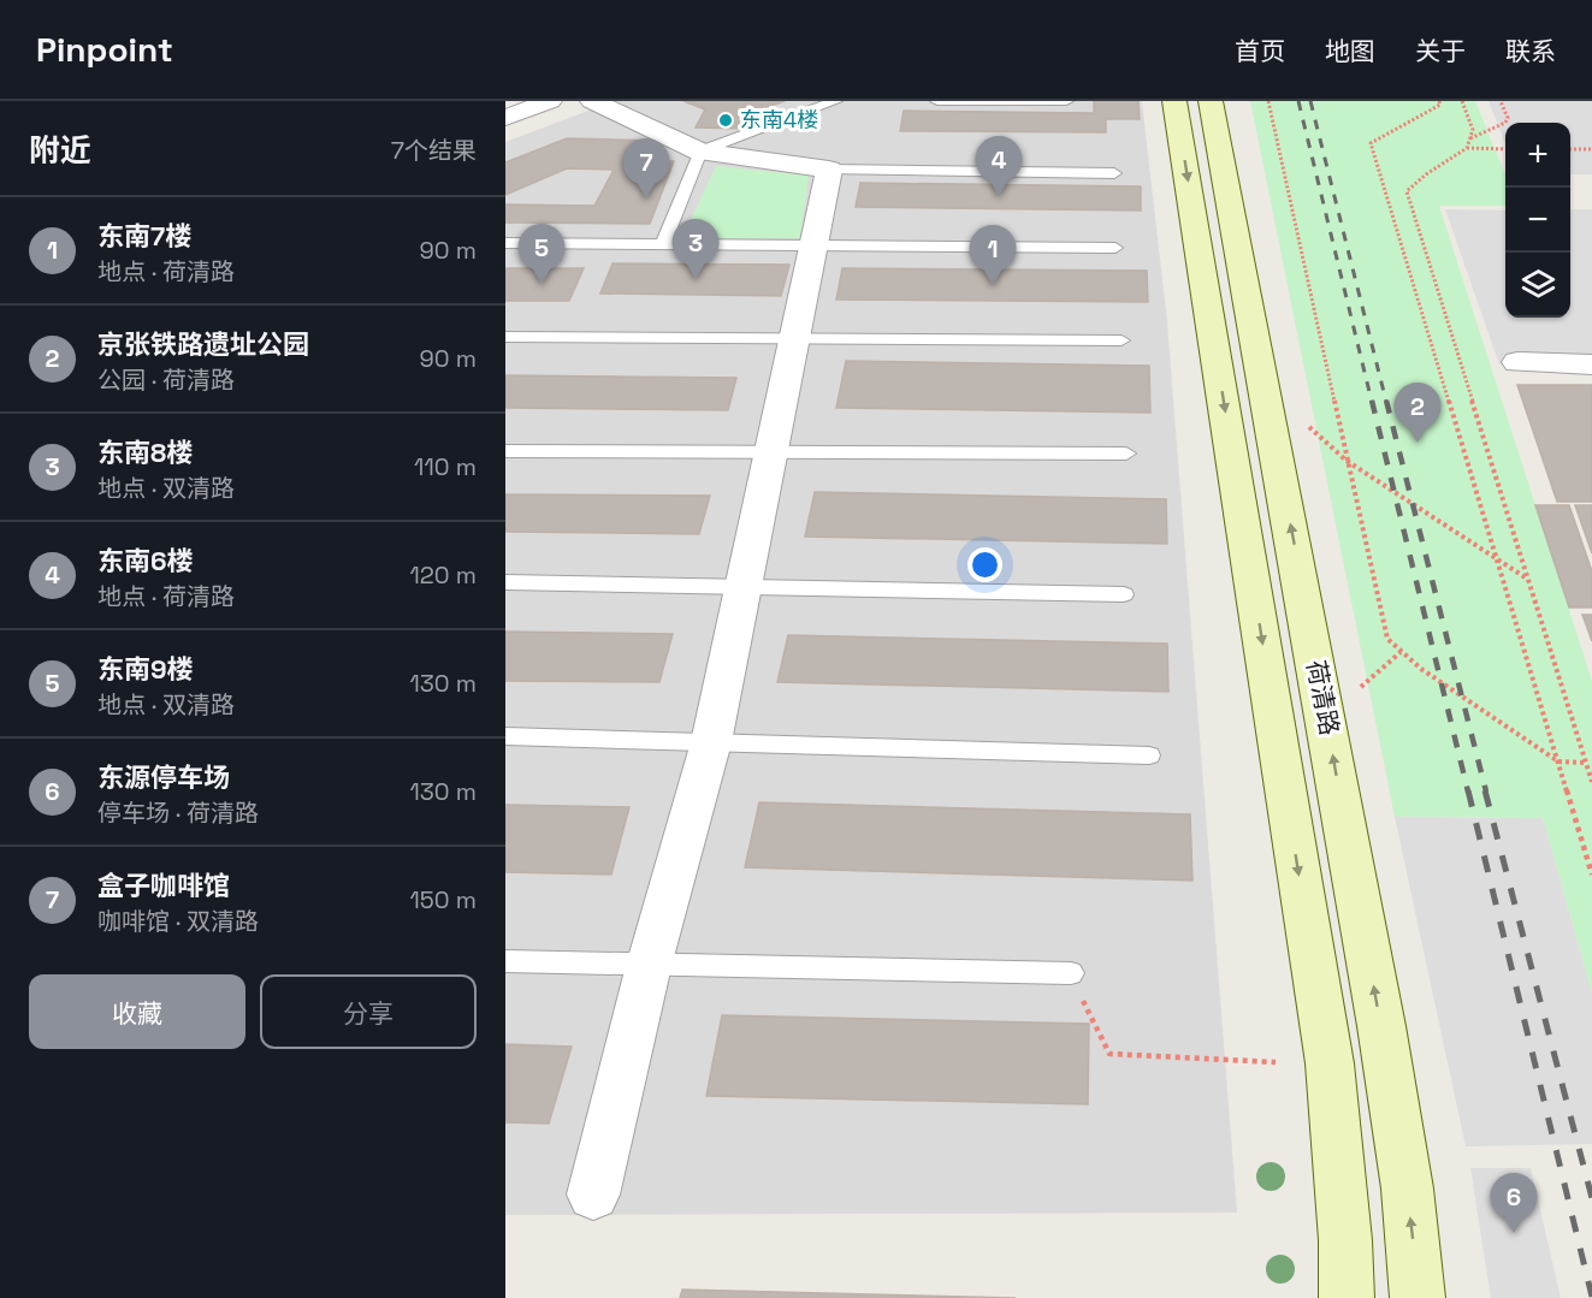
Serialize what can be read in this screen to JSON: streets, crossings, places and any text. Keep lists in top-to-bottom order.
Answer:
{
  "streets": {
    "main road": ["荷清路"]
  },
  "places": ["东南4楼"],
  "page": {
    "header": "Pinpoint",
    "nav": [
      "首页",
      "地图",
      "关于",
      "联系"
    ],
    "heading": ["附近", "7个结果"],
    "map_buttons": ["+", "−"],
    "pins": [
      "4",
      "7",
      "3",
      "5",
      "1",
      "2",
      "6"
    ],
    "list": [
      {
        "mark": "1",
        "name": "东南7楼",
        "note": "地点 · 荷清路",
        "value": "90 m"
      },
      {
        "mark": "2",
        "name": "京张铁路遗址公园",
        "note": "公园 · 荷清路",
        "value": "90 m"
      },
      {
        "mark": "3",
        "name": "东南8楼",
        "note": "地点 · 双清路",
        "value": "110 m"
      },
      {
        "mark": "4",
        "name": "东南6楼",
        "note": "地点 · 荷清路",
        "value": "120 m"
      },
      {
        "mark": "5",
        "name": "东南9楼",
        "note": "地点 · 双清路",
        "value": "130 m"
      },
      {
        "mark": "6",
        "name": "东源停车场",
        "note": "停车场 · 荷清路",
        "value": "130 m"
      },
      {
        "mark": "7",
        "name": "盒子咖啡馆",
        "note": "咖啡馆 · 双清路",
        "value": "150 m"
      }
    ],
    "buttons": ["收藏", "分享"]
  }
}
